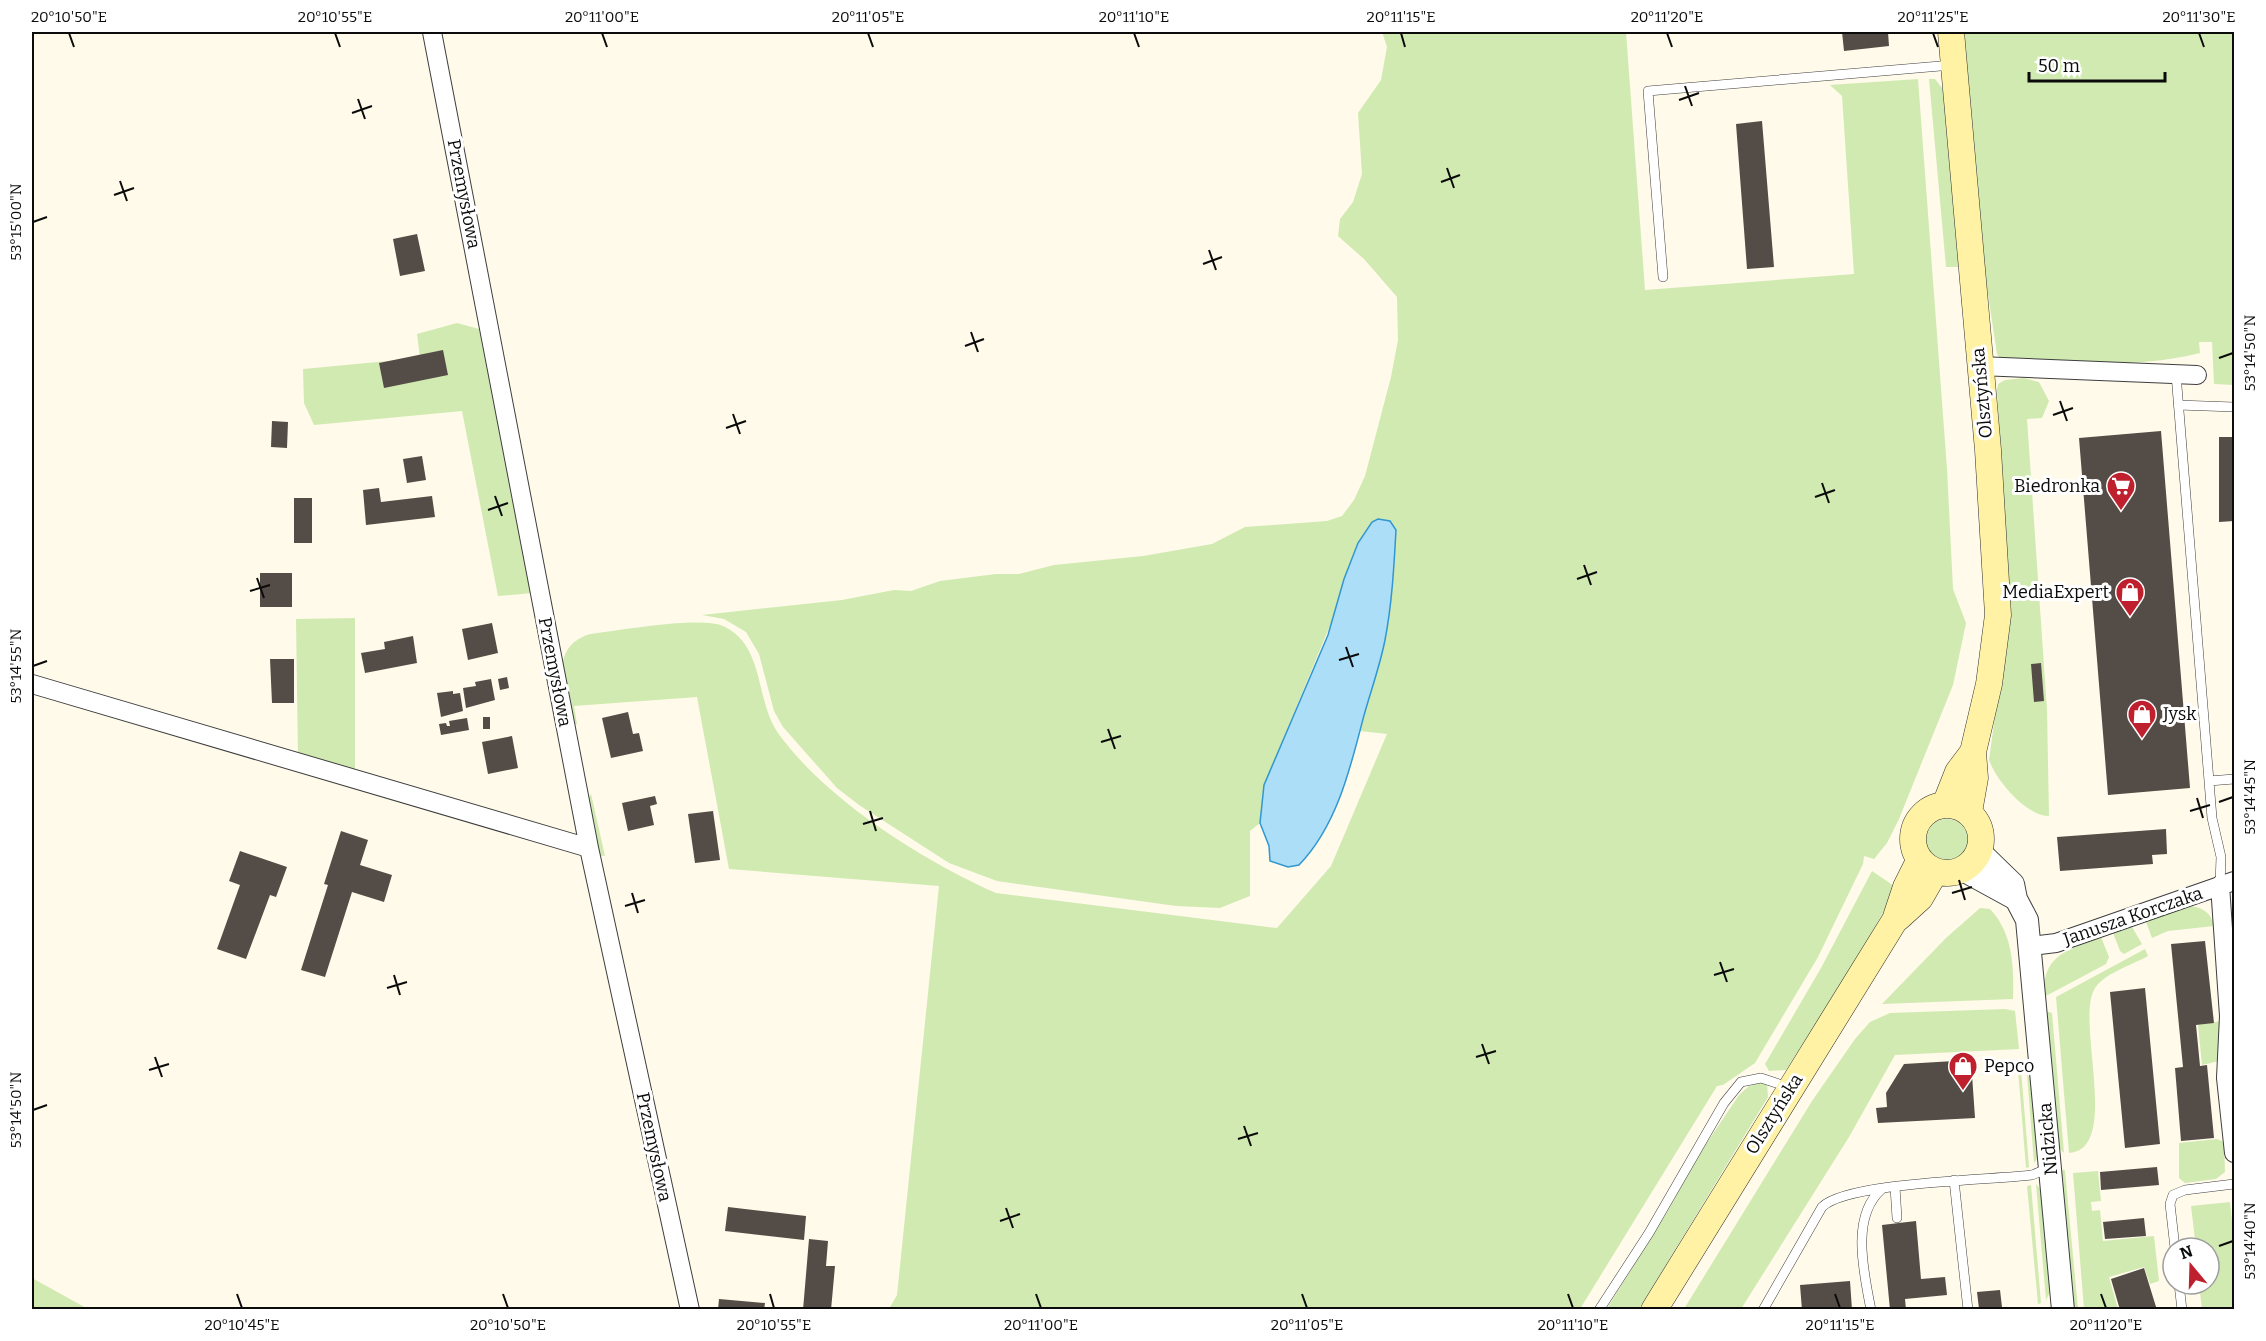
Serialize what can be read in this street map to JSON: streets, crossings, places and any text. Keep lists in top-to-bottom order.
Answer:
{
  "streets": {
    "main road": ["Olsztyńska"],
    "street": ["Przemysłowa", "Janusza Korczaka", "Nidzicka"]
  },
  "crossings": [
    ["Olsztyńska", "Nidzicka"],
    ["Janusza Korczaka", "Nidzicka"]
  ],
  "places": {
    "supermarket": ["Biedronka"],
    "shop": ["MediaExpert", "Jysk", "Pepco"]
  },
  "scale_bar": "50 m",
  "north": "top",
  "coordinates": [
    "20°10'50\"E",
    "20°10'55\"E",
    "20°11'00\"E",
    "20°11'05\"E",
    "20°11'10\"E",
    "20°11'15\"E",
    "20°11'20\"E",
    "20°11'25\"E",
    "20°11'30\"E",
    "53°15'00\"N",
    "53°14'50\"N",
    "53°14'55\"N",
    "53°14'45\"N",
    "53°14'40\"N",
    "20°10'45\"E"
  ]
}
